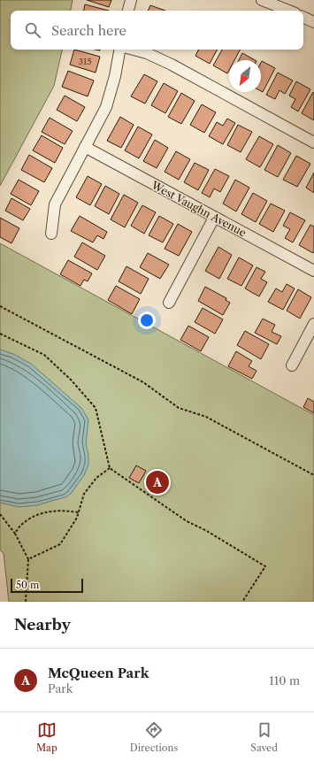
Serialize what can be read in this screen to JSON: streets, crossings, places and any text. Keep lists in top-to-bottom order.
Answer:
{
  "streets": {
    "street": ["West Vaughn Avenue"]
  },
  "house_numbers": ["315"],
  "scale_bar": "50 m",
  "north": "bottom left",
  "page": {
    "search": "Search here",
    "pins": "A",
    "scale": "50 m",
    "heading": "Nearby",
    "list": [
      {
        "mark": "A",
        "name": "McQueen Park",
        "note": "Park",
        "value": "110 m"
      }
    ],
    "nav": ["Map", "Directions", "Saved"]
  }
}
